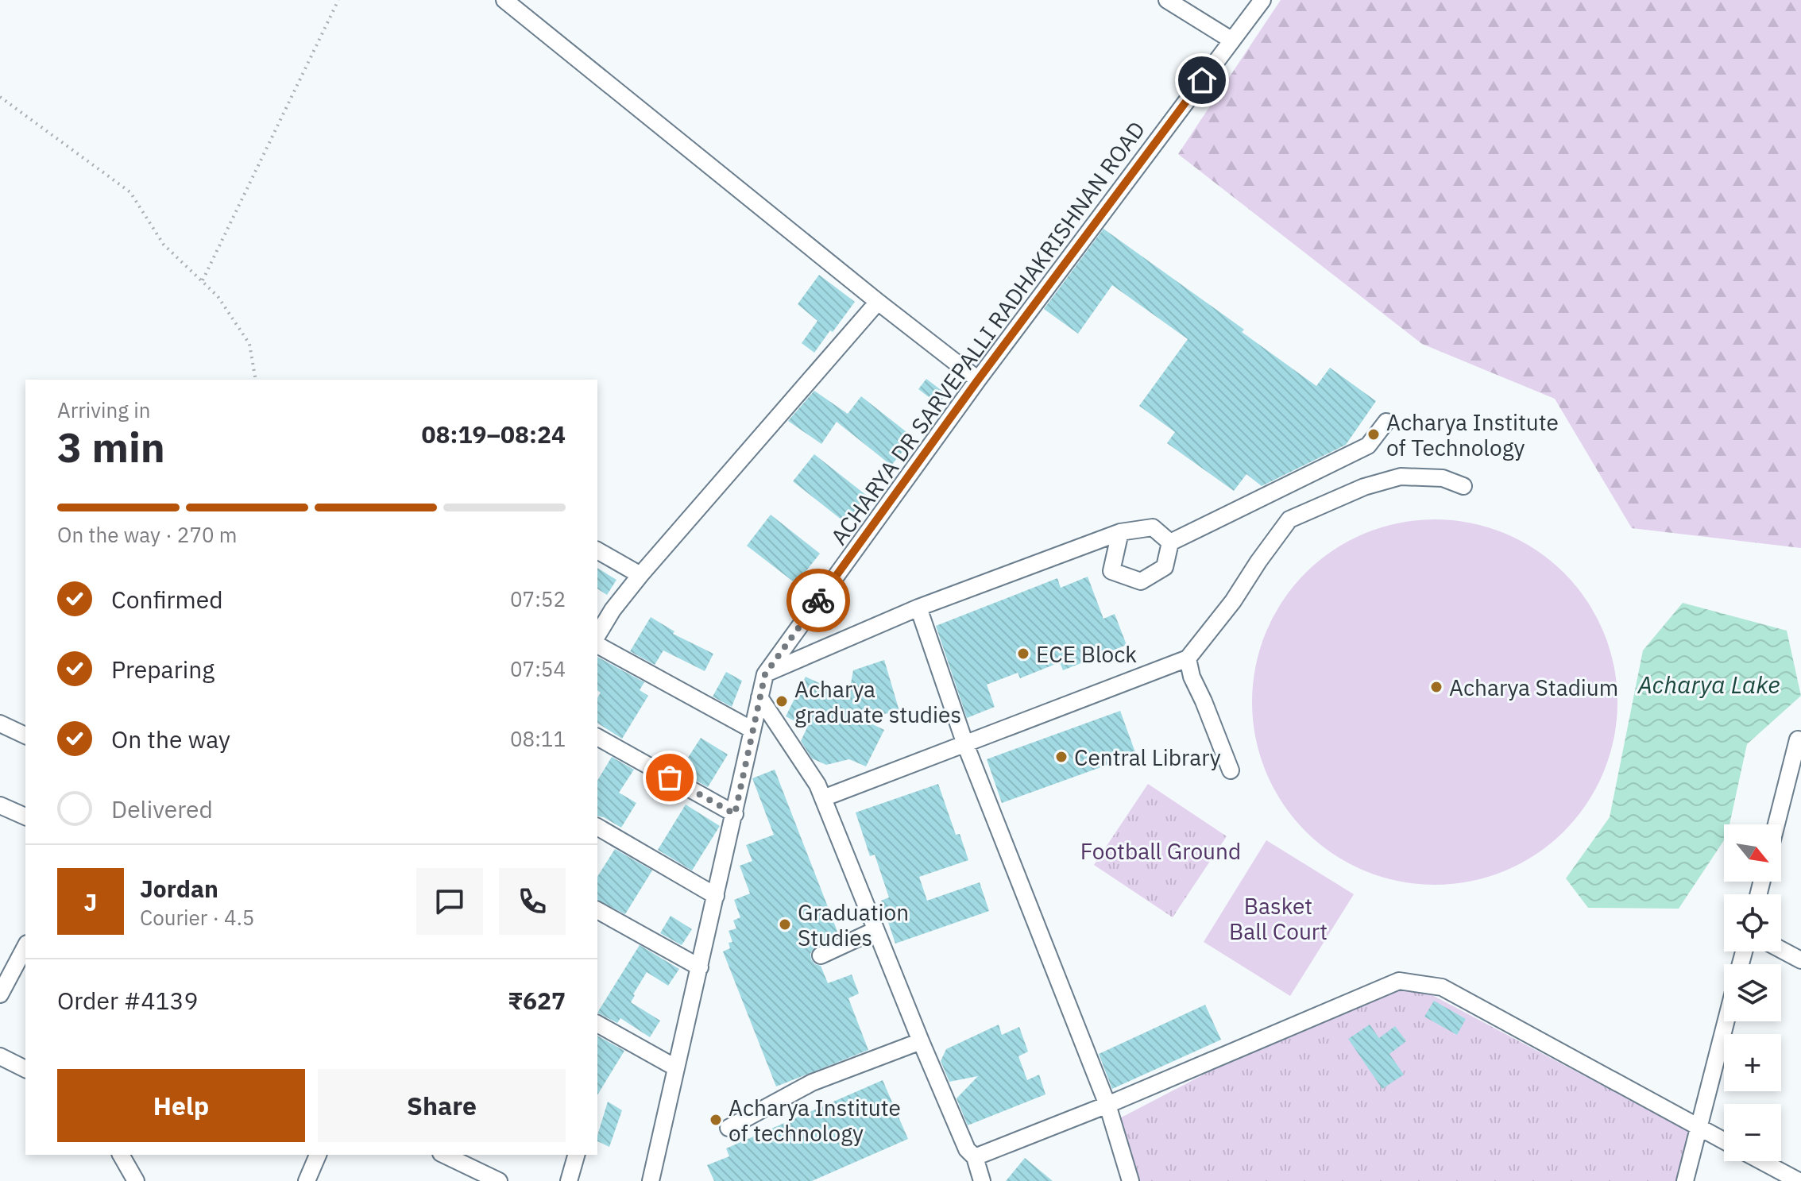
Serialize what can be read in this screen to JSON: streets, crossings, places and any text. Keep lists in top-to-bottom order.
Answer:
{
  "streets": {
    "street": ["ACHARYA DR SARVEPALLI RADHAKRISHNAN ROAD"]
  },
  "water": ["Acharya Lake"],
  "parks": ["Football Ground", "Basket Ball Court"],
  "places": [
    "Acharya Institute of Technology",
    "ECE Block",
    "Acharya Stadium",
    "Acharya graduate studies",
    "Central Library",
    "Graduation Studies",
    "Acharya Institute of technology"
  ],
  "north": "bottom right",
  "page": {
    "heading": ["3 min", "Arriving in", "08:19–08:24"],
    "panel": [
      "Jordan",
      "Courier · 4.5",
      "Order #4139",
      "₹627"
    ],
    "bar": "On the way · 270 m",
    "list": [
      ["Confirmed", "07:52"],
      ["Preparing", "07:54"],
      ["On the way", "08:11"],
      "Delivered"
    ],
    "map_buttons": ["+", "−"],
    "round": "J",
    "buttons": ["Help", "Share"]
  }
}
